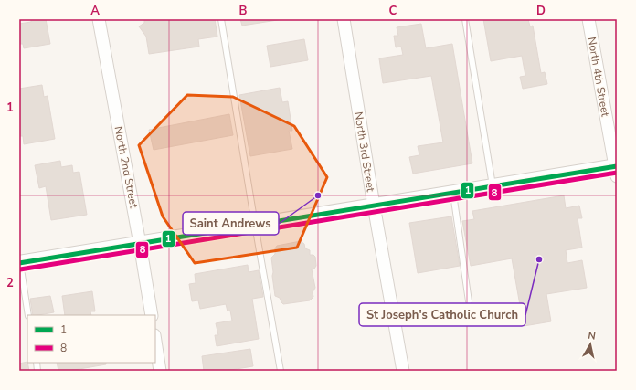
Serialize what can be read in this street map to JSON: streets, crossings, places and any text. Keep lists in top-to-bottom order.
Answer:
{
  "streets": {
    "street": ["North 4th Street", "North 3rd Street", "North 2nd Street"]
  },
  "places": ["Saint Andrews", "St Joseph's Catholic Church"],
  "lines": ["transit line 1", "transit line 8"],
  "legend": ["1", "8"],
  "north": "top",
  "grid": {
    "columns": [
      "A",
      "B",
      "C",
      "D"
    ],
    "rows": ["1", "2"]
  }
}
